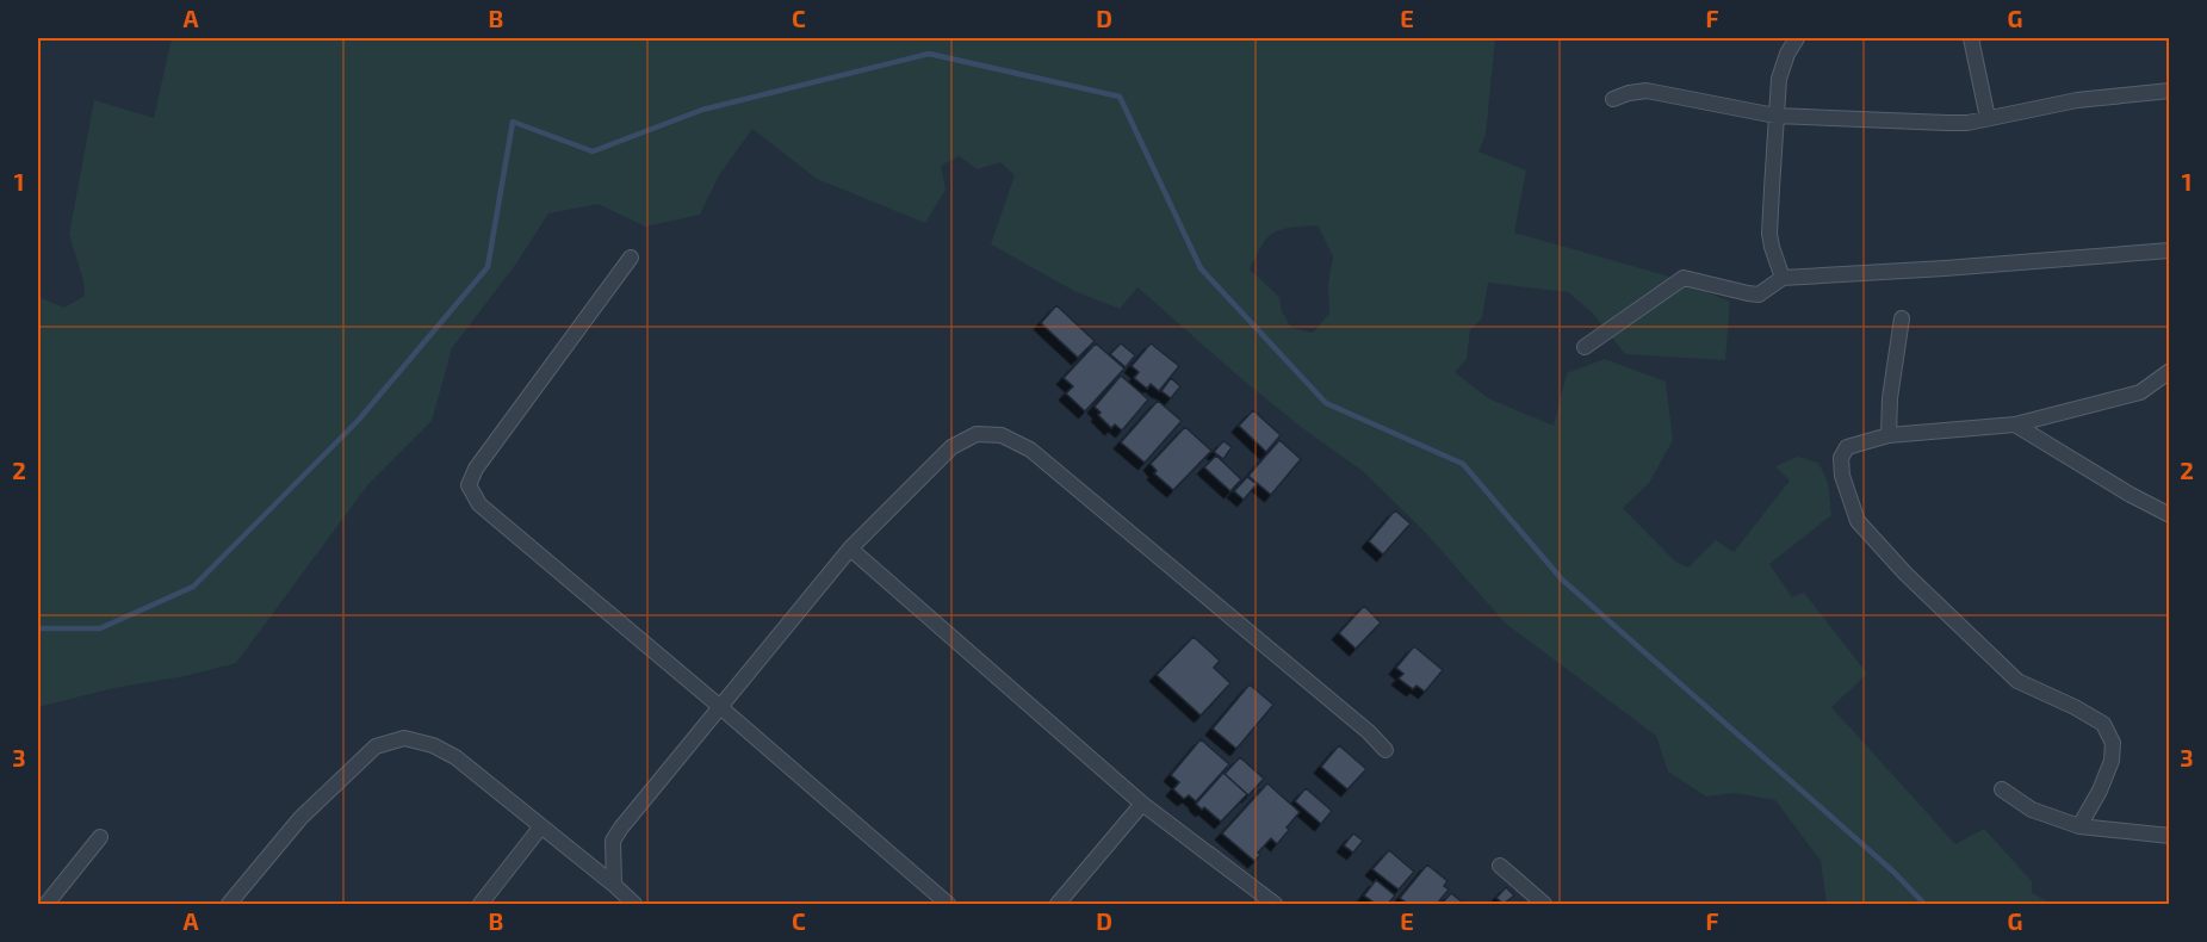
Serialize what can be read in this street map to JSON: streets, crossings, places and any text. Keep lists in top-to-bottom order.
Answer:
{
  "grid": {
    "columns": [
      "A",
      "B",
      "C",
      "D",
      "E",
      "F",
      "G"
    ],
    "rows": ["1", "2", "3"]
  }
}
